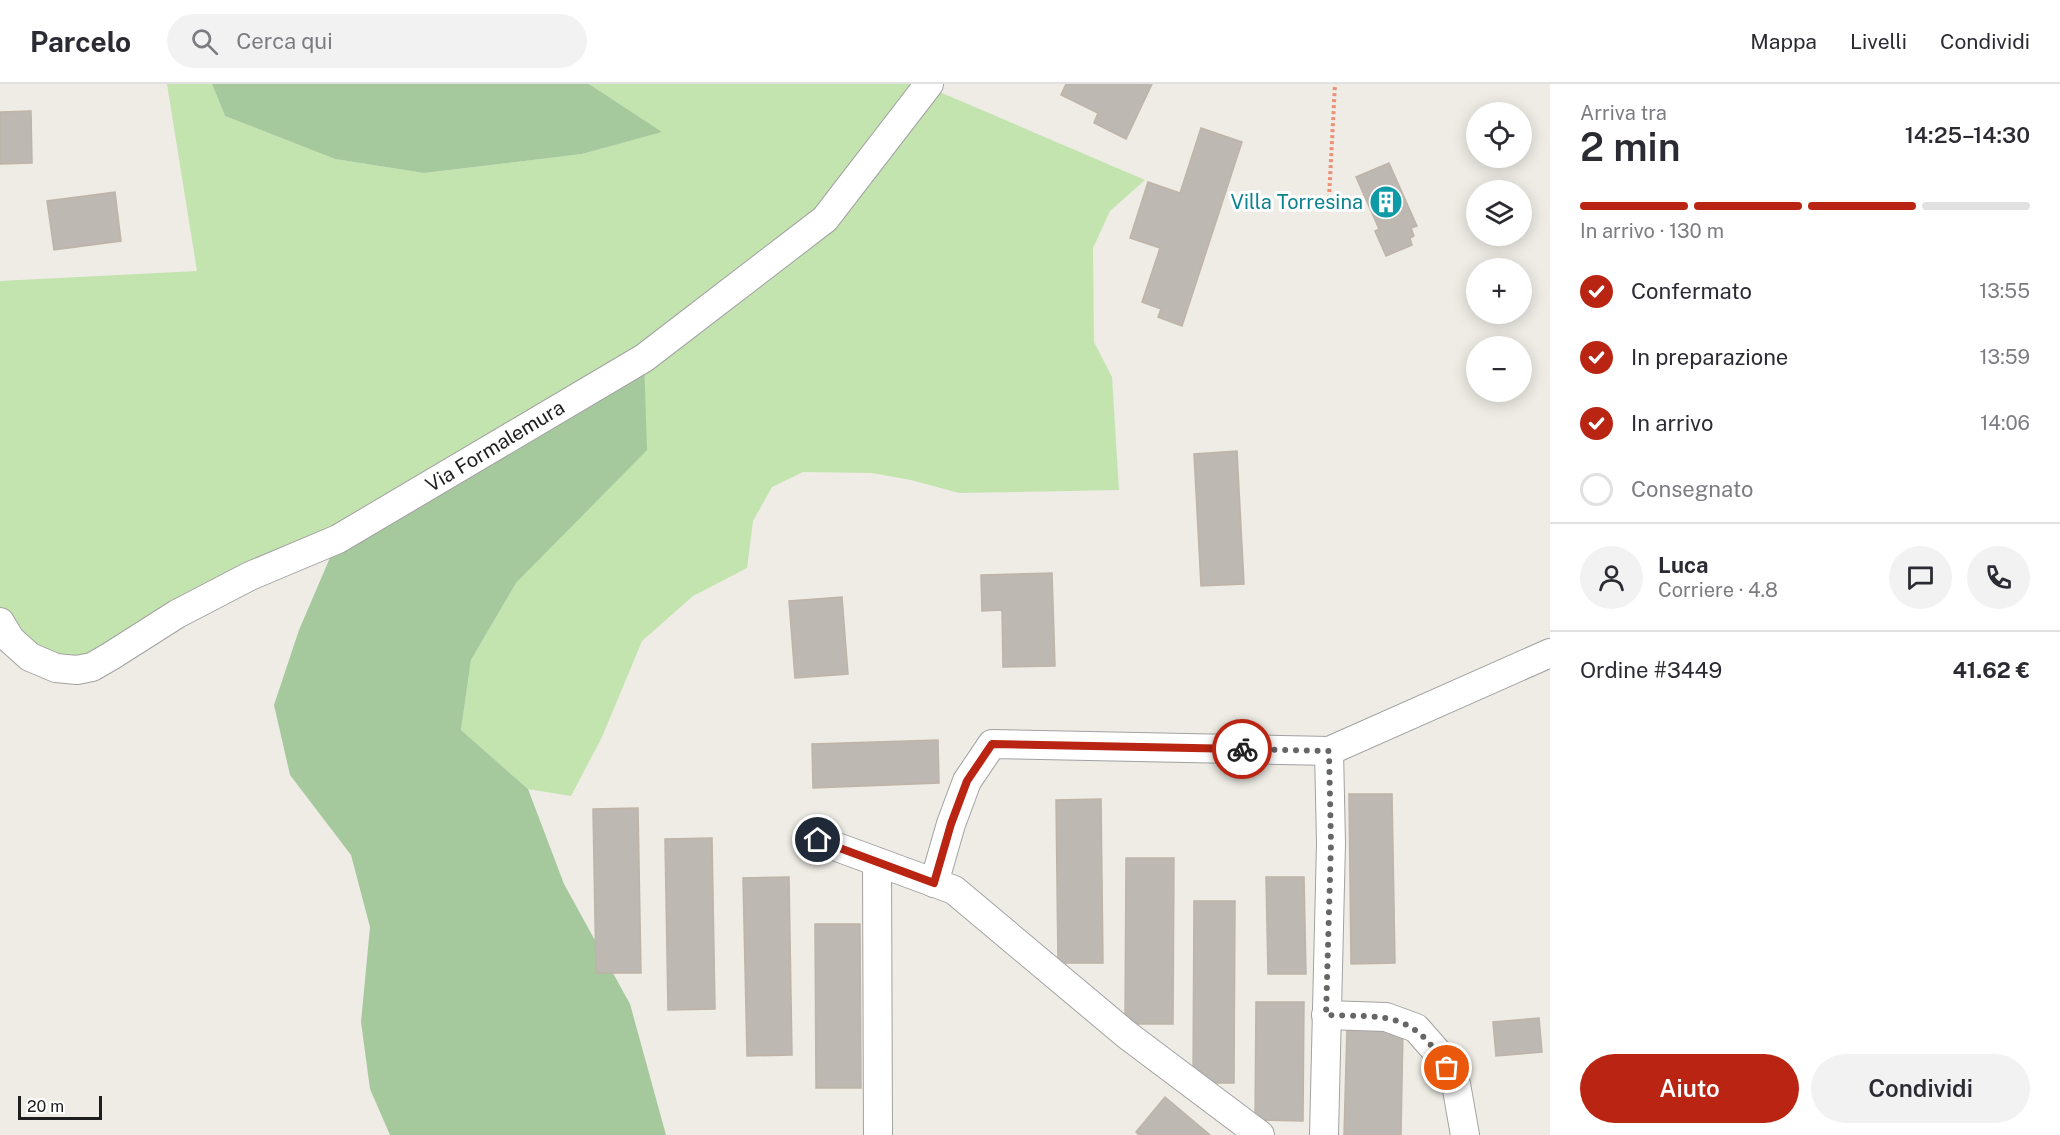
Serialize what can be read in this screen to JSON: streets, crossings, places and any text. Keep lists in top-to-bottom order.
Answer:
{
  "streets": {
    "street": ["Via Formalemura"]
  },
  "places": {
    "building": ["Villa Torresina"]
  },
  "scale_bar": "20 m",
  "page": {
    "header": "Parcelo",
    "search": "Cerca qui",
    "nav": ["Mappa", "Livelli", "Condividi"],
    "heading": ["2 min", "Arriva tra", "14:25–14:30"],
    "panel": [
      "Luca",
      "Corriere · 4.8",
      "Ordine #3449",
      "41.62 €"
    ],
    "map_buttons": ["+", "−"],
    "bar": "In arrivo · 130 m",
    "list": [
      ["Confermato", "13:55"],
      ["In preparazione", "13:59"],
      ["In arrivo", "14:06"],
      "Consegnato"
    ],
    "buttons": ["Aiuto", "Condividi"],
    "scale": "20 m"
  }
}
